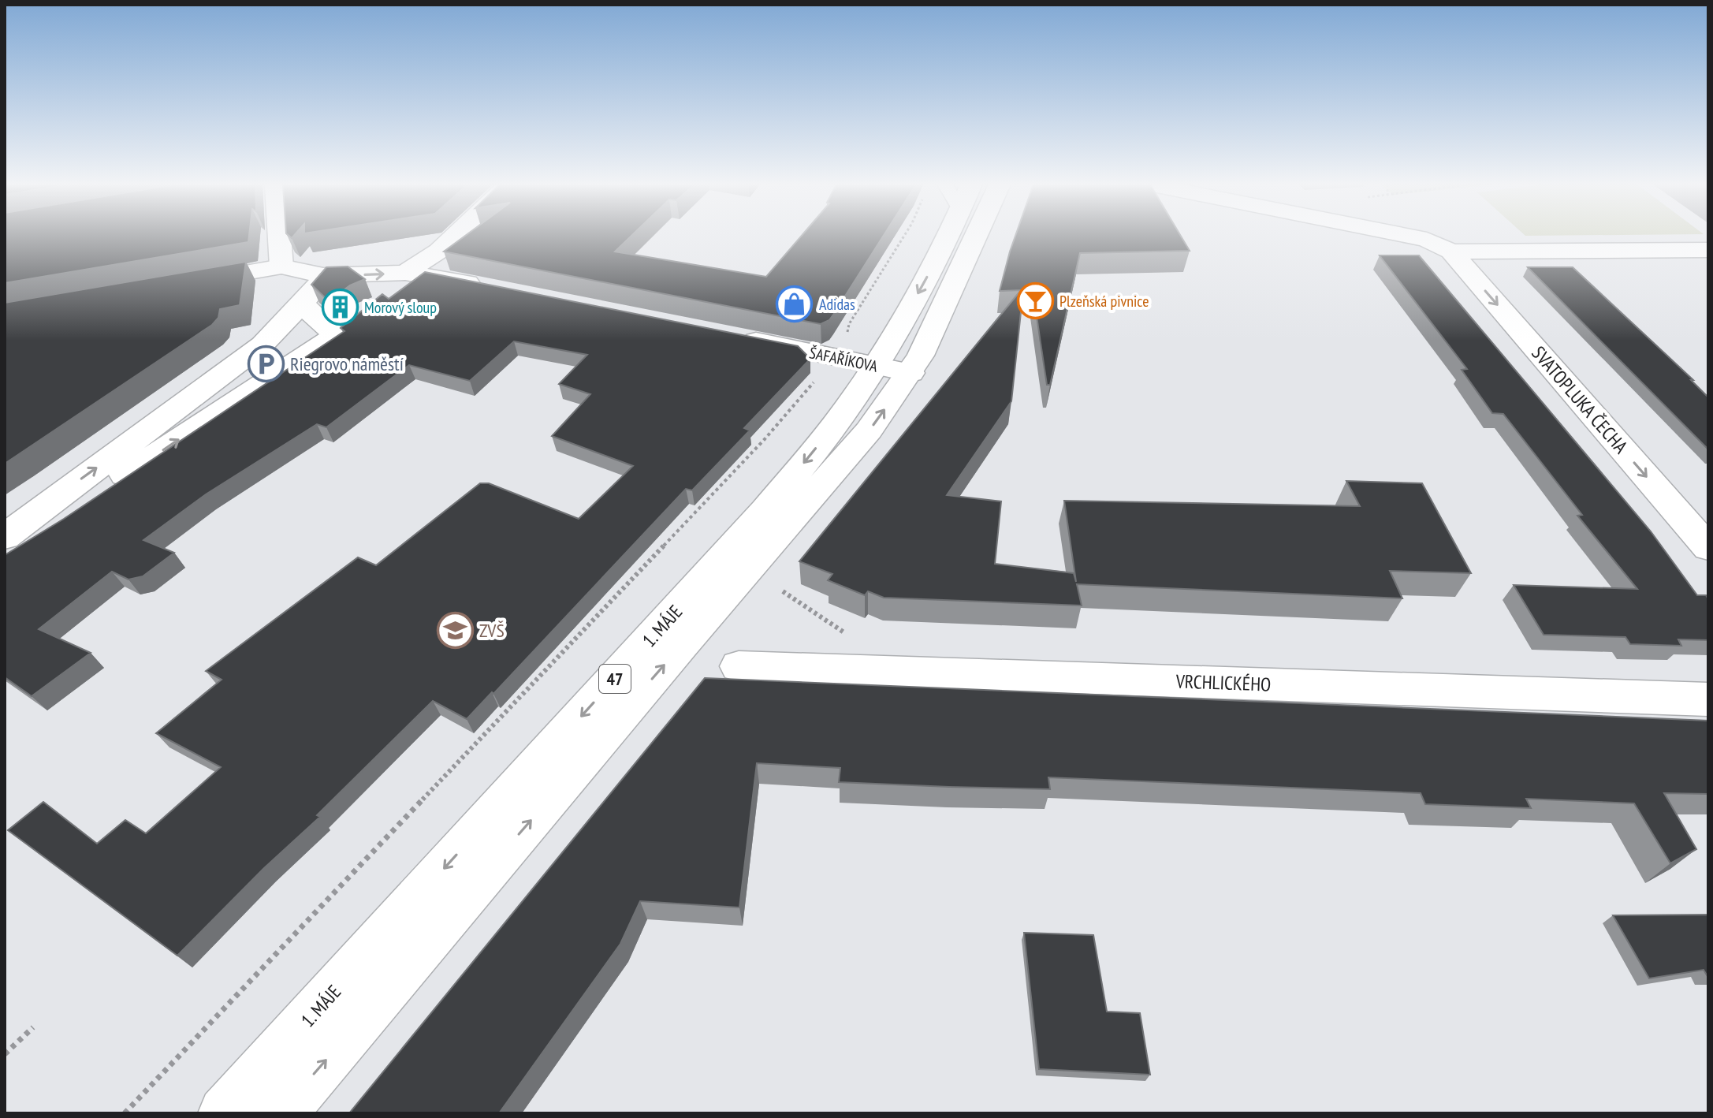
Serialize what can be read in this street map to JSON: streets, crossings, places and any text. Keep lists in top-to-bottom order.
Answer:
{
  "streets": {
    "street": [
      "ŠAFAŘÍKOVA",
      "SVATOPLUKA ČECHA",
      "1. MÁJE",
      "47",
      "VRCHLICKÉHO"
    ]
  },
  "crossings": [
    ["ŠAFAŘÍKOVA", "1. MÁJE"]
  ],
  "one_way": ["SVATOPLUKA ČECHA"],
  "places": {
    "bar": ["Plzeňská pivnice"],
    "shop": ["Adidas"],
    "building": ["Morový sloup"],
    "parking": ["Riegrovo náměstí"],
    "school or university": ["ZVŠ"]
  }
}
